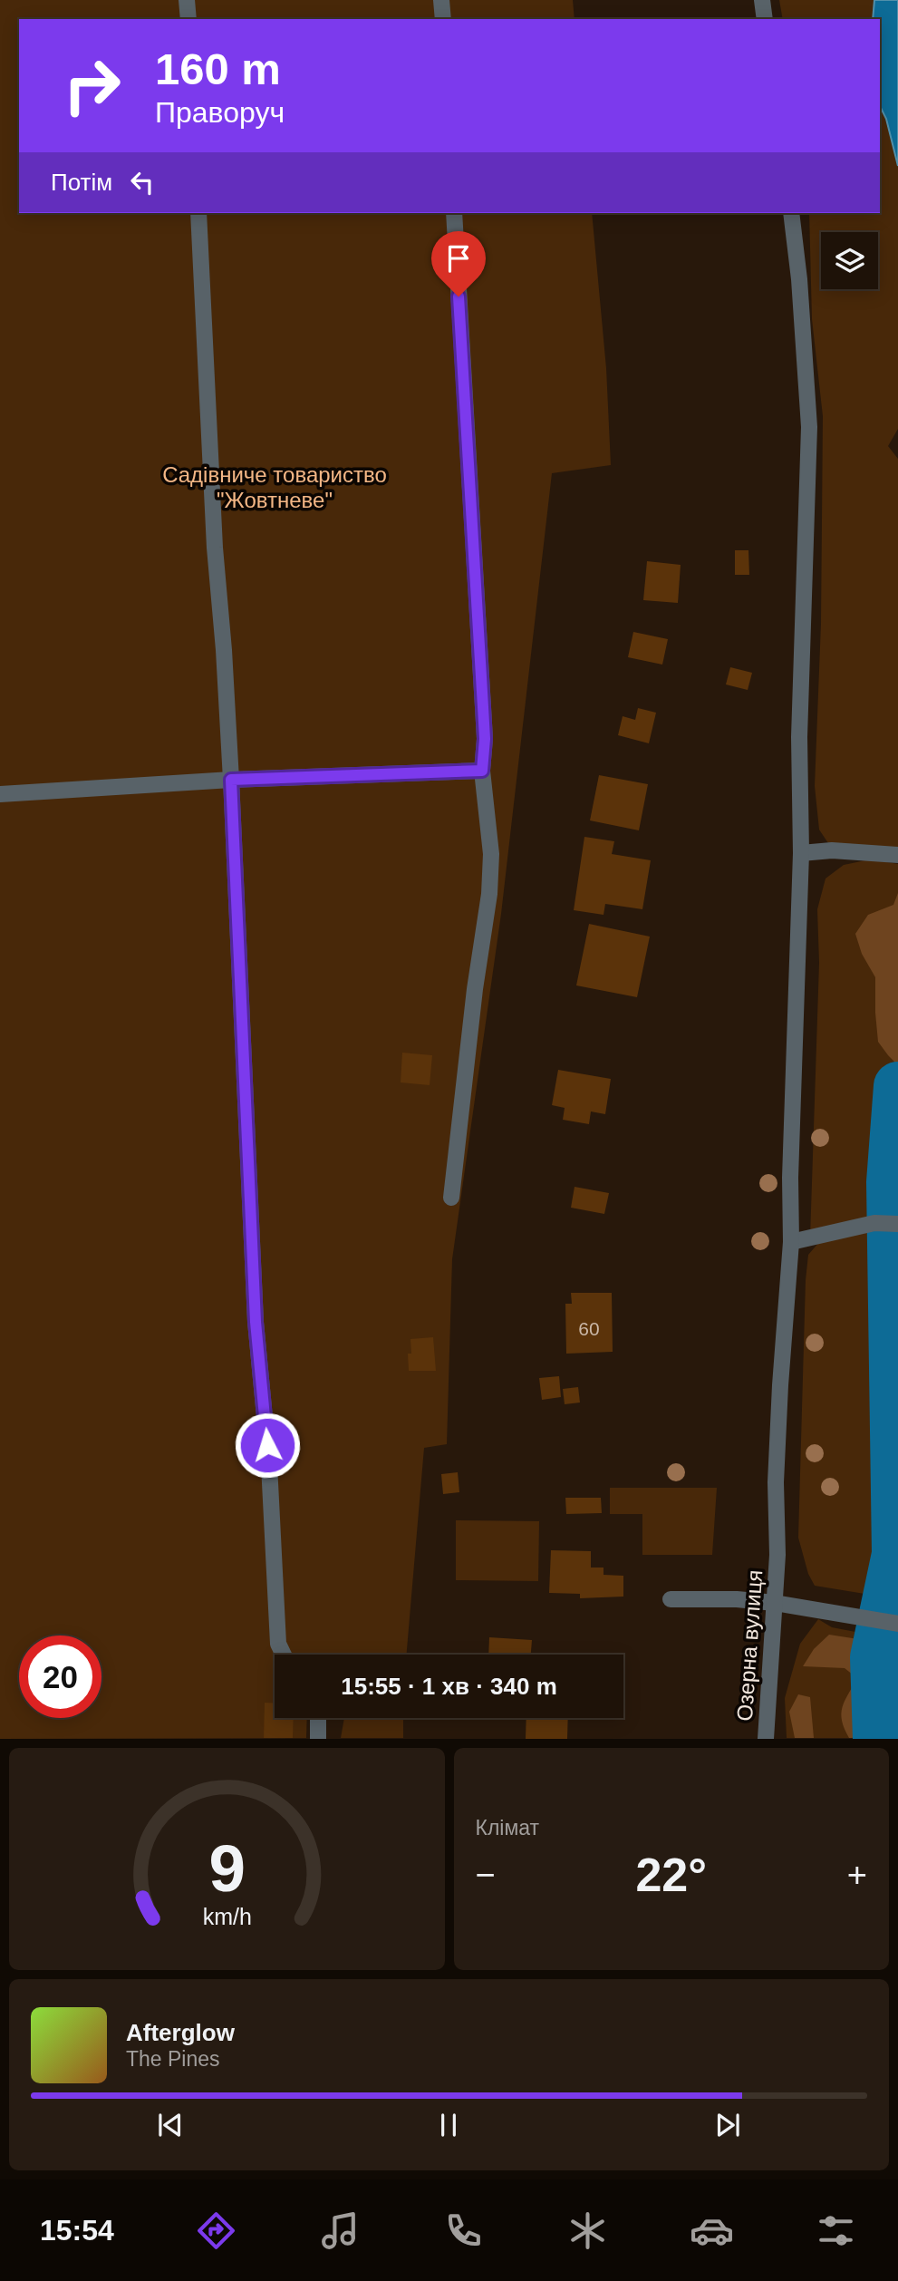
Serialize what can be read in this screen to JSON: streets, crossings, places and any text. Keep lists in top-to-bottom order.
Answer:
{
  "streets": {
    "street": ["Озерна вулиця"]
  },
  "parks": ["Садівниче товариство \"Жовтневе\""],
  "house_numbers": ["60"],
  "page": {
    "turn": ["160 m", "Праворуч"],
    "then": "Потім",
    "limit": "20",
    "trip": "15:55 · 1 хв · 340 m",
    "tile": "Клімат",
    "heat": ["−", "22°", "+"],
    "song": ["Afterglow", "The Pines"],
    "tabs": "15:54",
    "gauge": ["9", "km/h"]
  }
}
